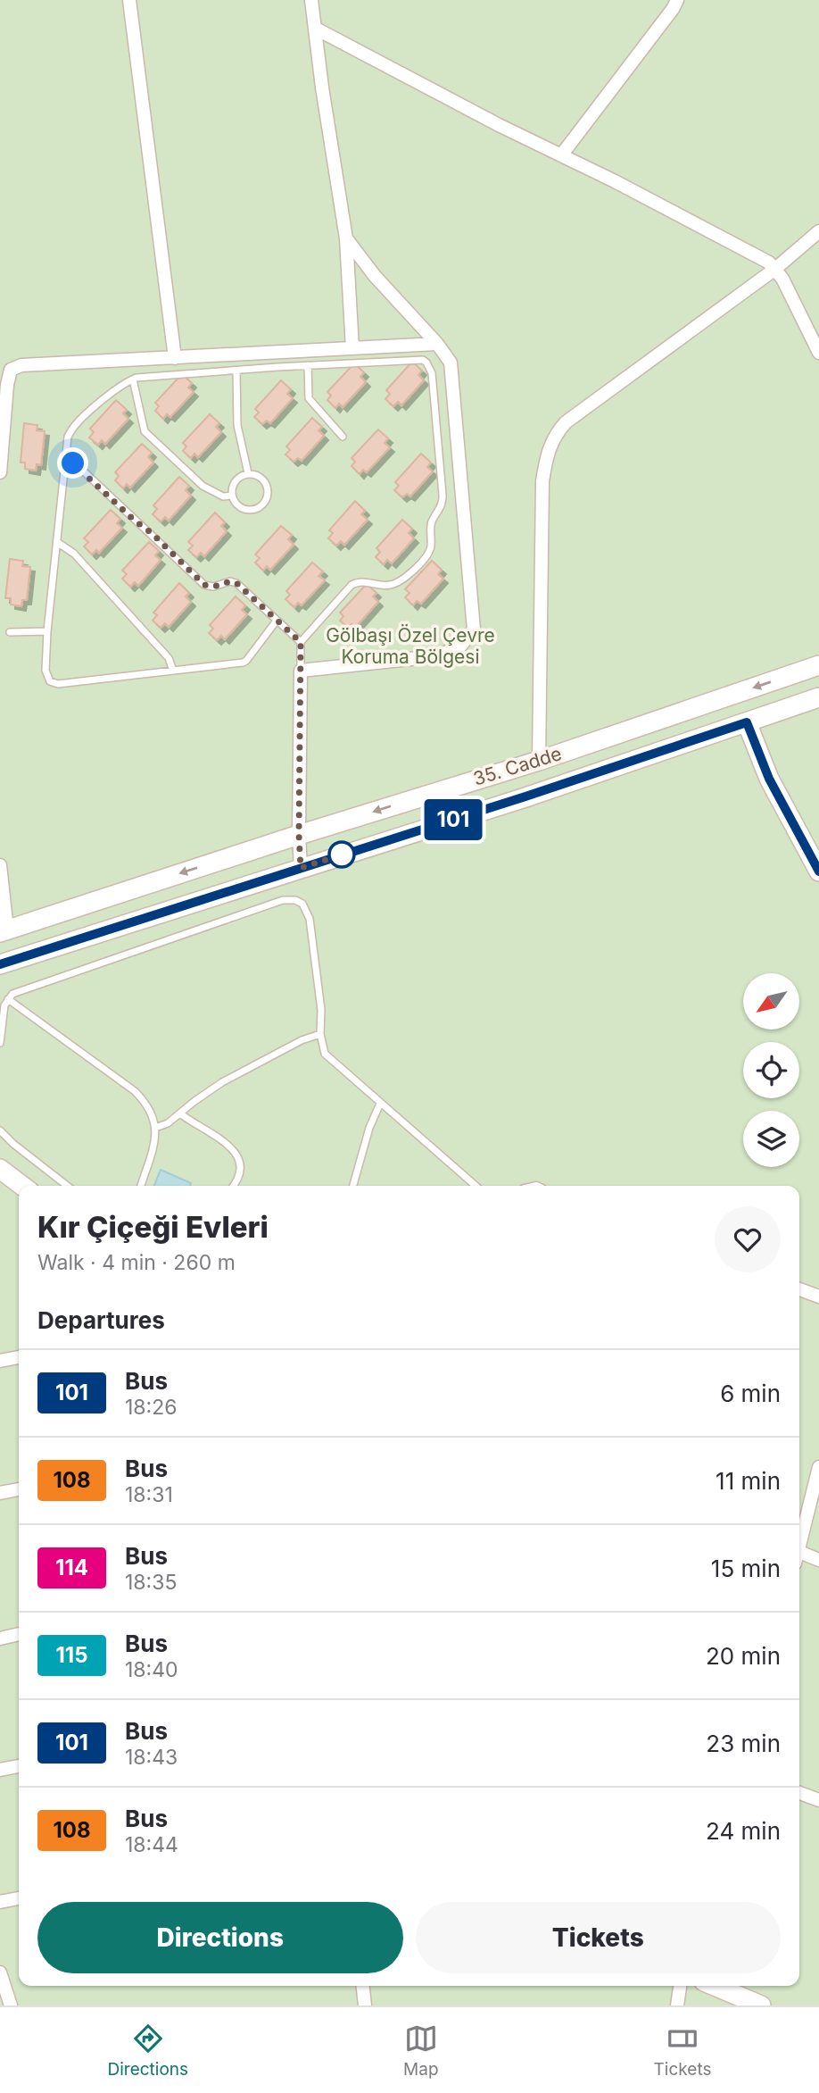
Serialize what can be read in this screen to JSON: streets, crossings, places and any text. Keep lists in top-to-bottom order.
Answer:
{
  "streets": {
    "street": ["35. Cadde"]
  },
  "parks": ["Gölbaşı Özel Çevre Koruma Bölgesi"],
  "lines": ["bus line 101"],
  "north": "bottom left",
  "page": {
    "on_map": "101",
    "heading": [
      ["Kır Çiçeği Evleri", "Walk · 4 min · 260 m"],
      "Departures"
    ],
    "list": [
      {
        "mark": "101",
        "name": "Bus",
        "note": "18:26",
        "value": "6 min"
      },
      {
        "mark": "108",
        "name": "Bus",
        "note": "18:31",
        "value": "11 min"
      },
      {
        "mark": "114",
        "name": "Bus",
        "note": "18:35",
        "value": "15 min"
      },
      {
        "mark": "115",
        "name": "Bus",
        "note": "18:40",
        "value": "20 min"
      },
      {
        "mark": "101",
        "name": "Bus",
        "note": "18:43",
        "value": "23 min"
      },
      {
        "mark": "108",
        "name": "Bus",
        "note": "18:44",
        "value": "24 min"
      }
    ],
    "buttons": ["Directions", "Tickets"],
    "tabs": ["Directions", "Map", "Tickets"]
  }
}
